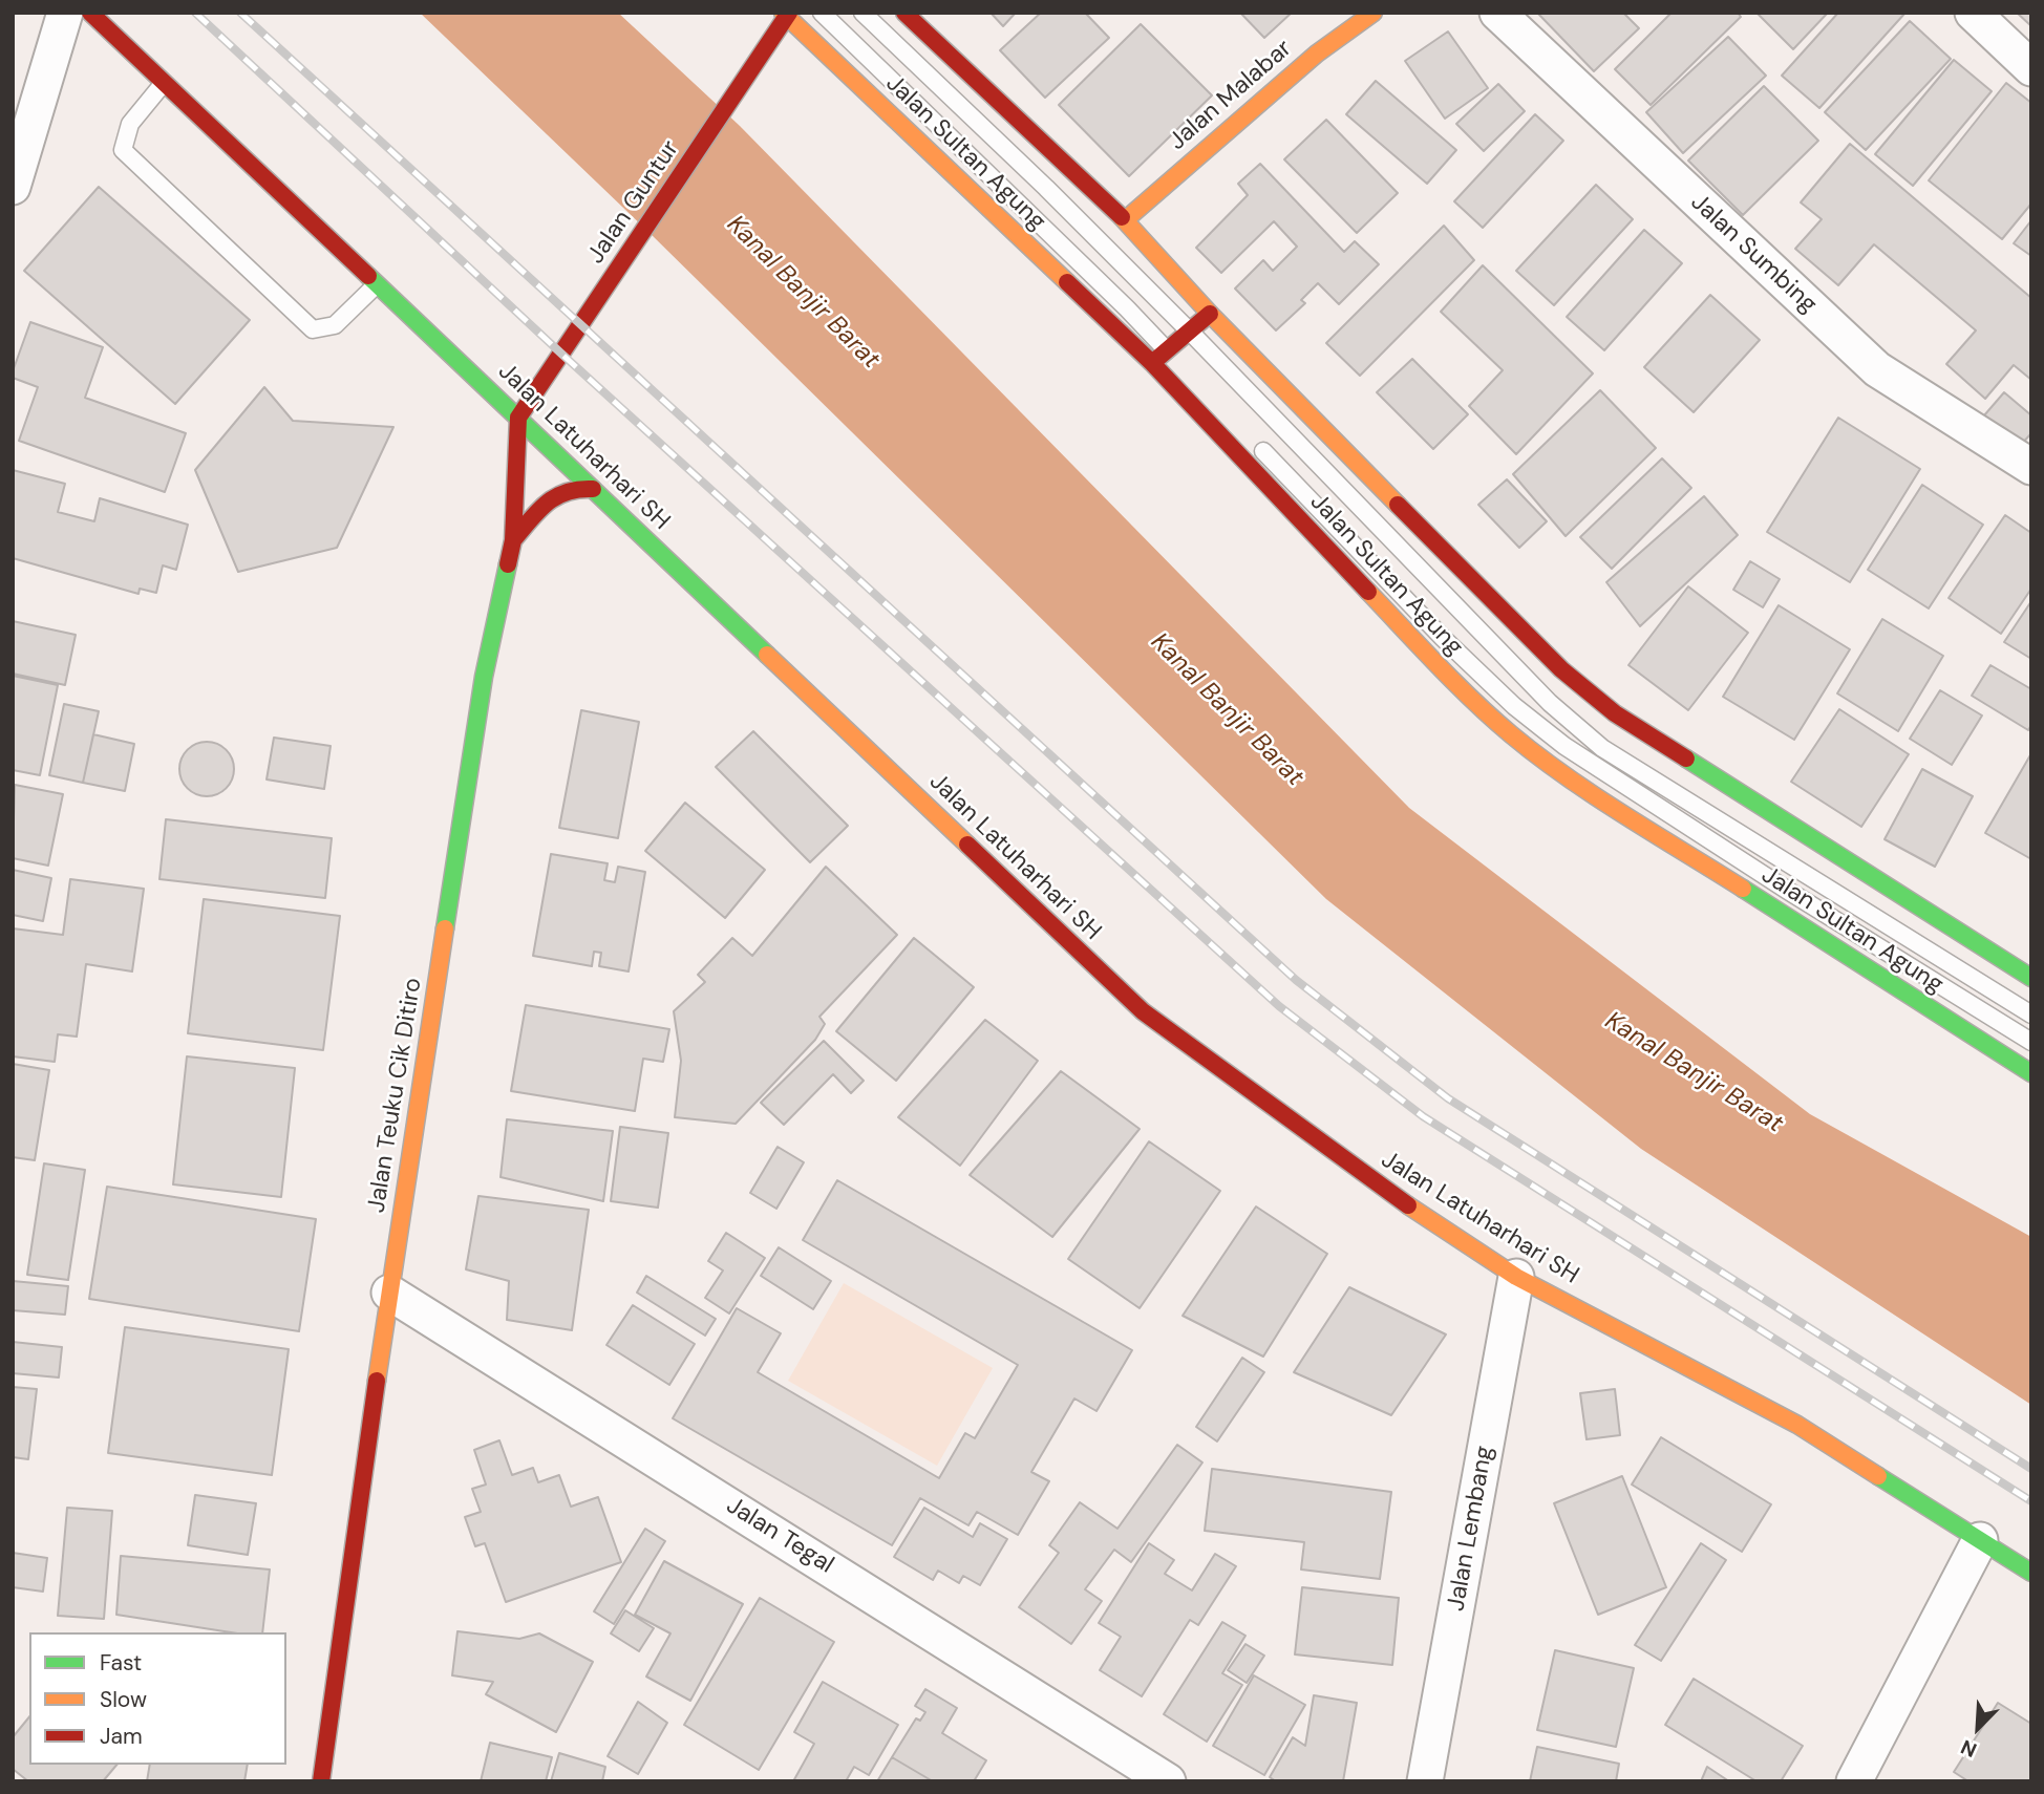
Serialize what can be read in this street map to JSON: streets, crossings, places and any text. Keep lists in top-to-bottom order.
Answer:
{
  "streets": {
    "main road": [
      "Jalan Malabar",
      "Jalan Sultan Agung",
      "Jalan Guntur",
      "Jalan Latuharhari SH",
      "Jalan Teuku Cik Ditiro"
    ],
    "street": ["Jalan Sumbing", "Jalan Lembang", "Jalan Tegal"]
  },
  "crossings": [
    ["Jalan Sultan Agung", "Jalan Guntur"],
    ["Jalan Guntur", "Jalan Latuharhari SH"],
    ["Jalan Guntur", "Jalan Teuku Cik Ditiro"],
    ["Jalan Latuharhari SH", "Jalan Teuku Cik Ditiro"],
    ["Jalan Latuharhari SH", "Jalan Lembang"],
    ["Jalan Teuku Cik Ditiro", "Jalan Tegal"]
  ],
  "water": ["Kanal Banjir Barat"],
  "legend": ["Fast", "Slow", "Jam"],
  "north": "bottom left"
}
